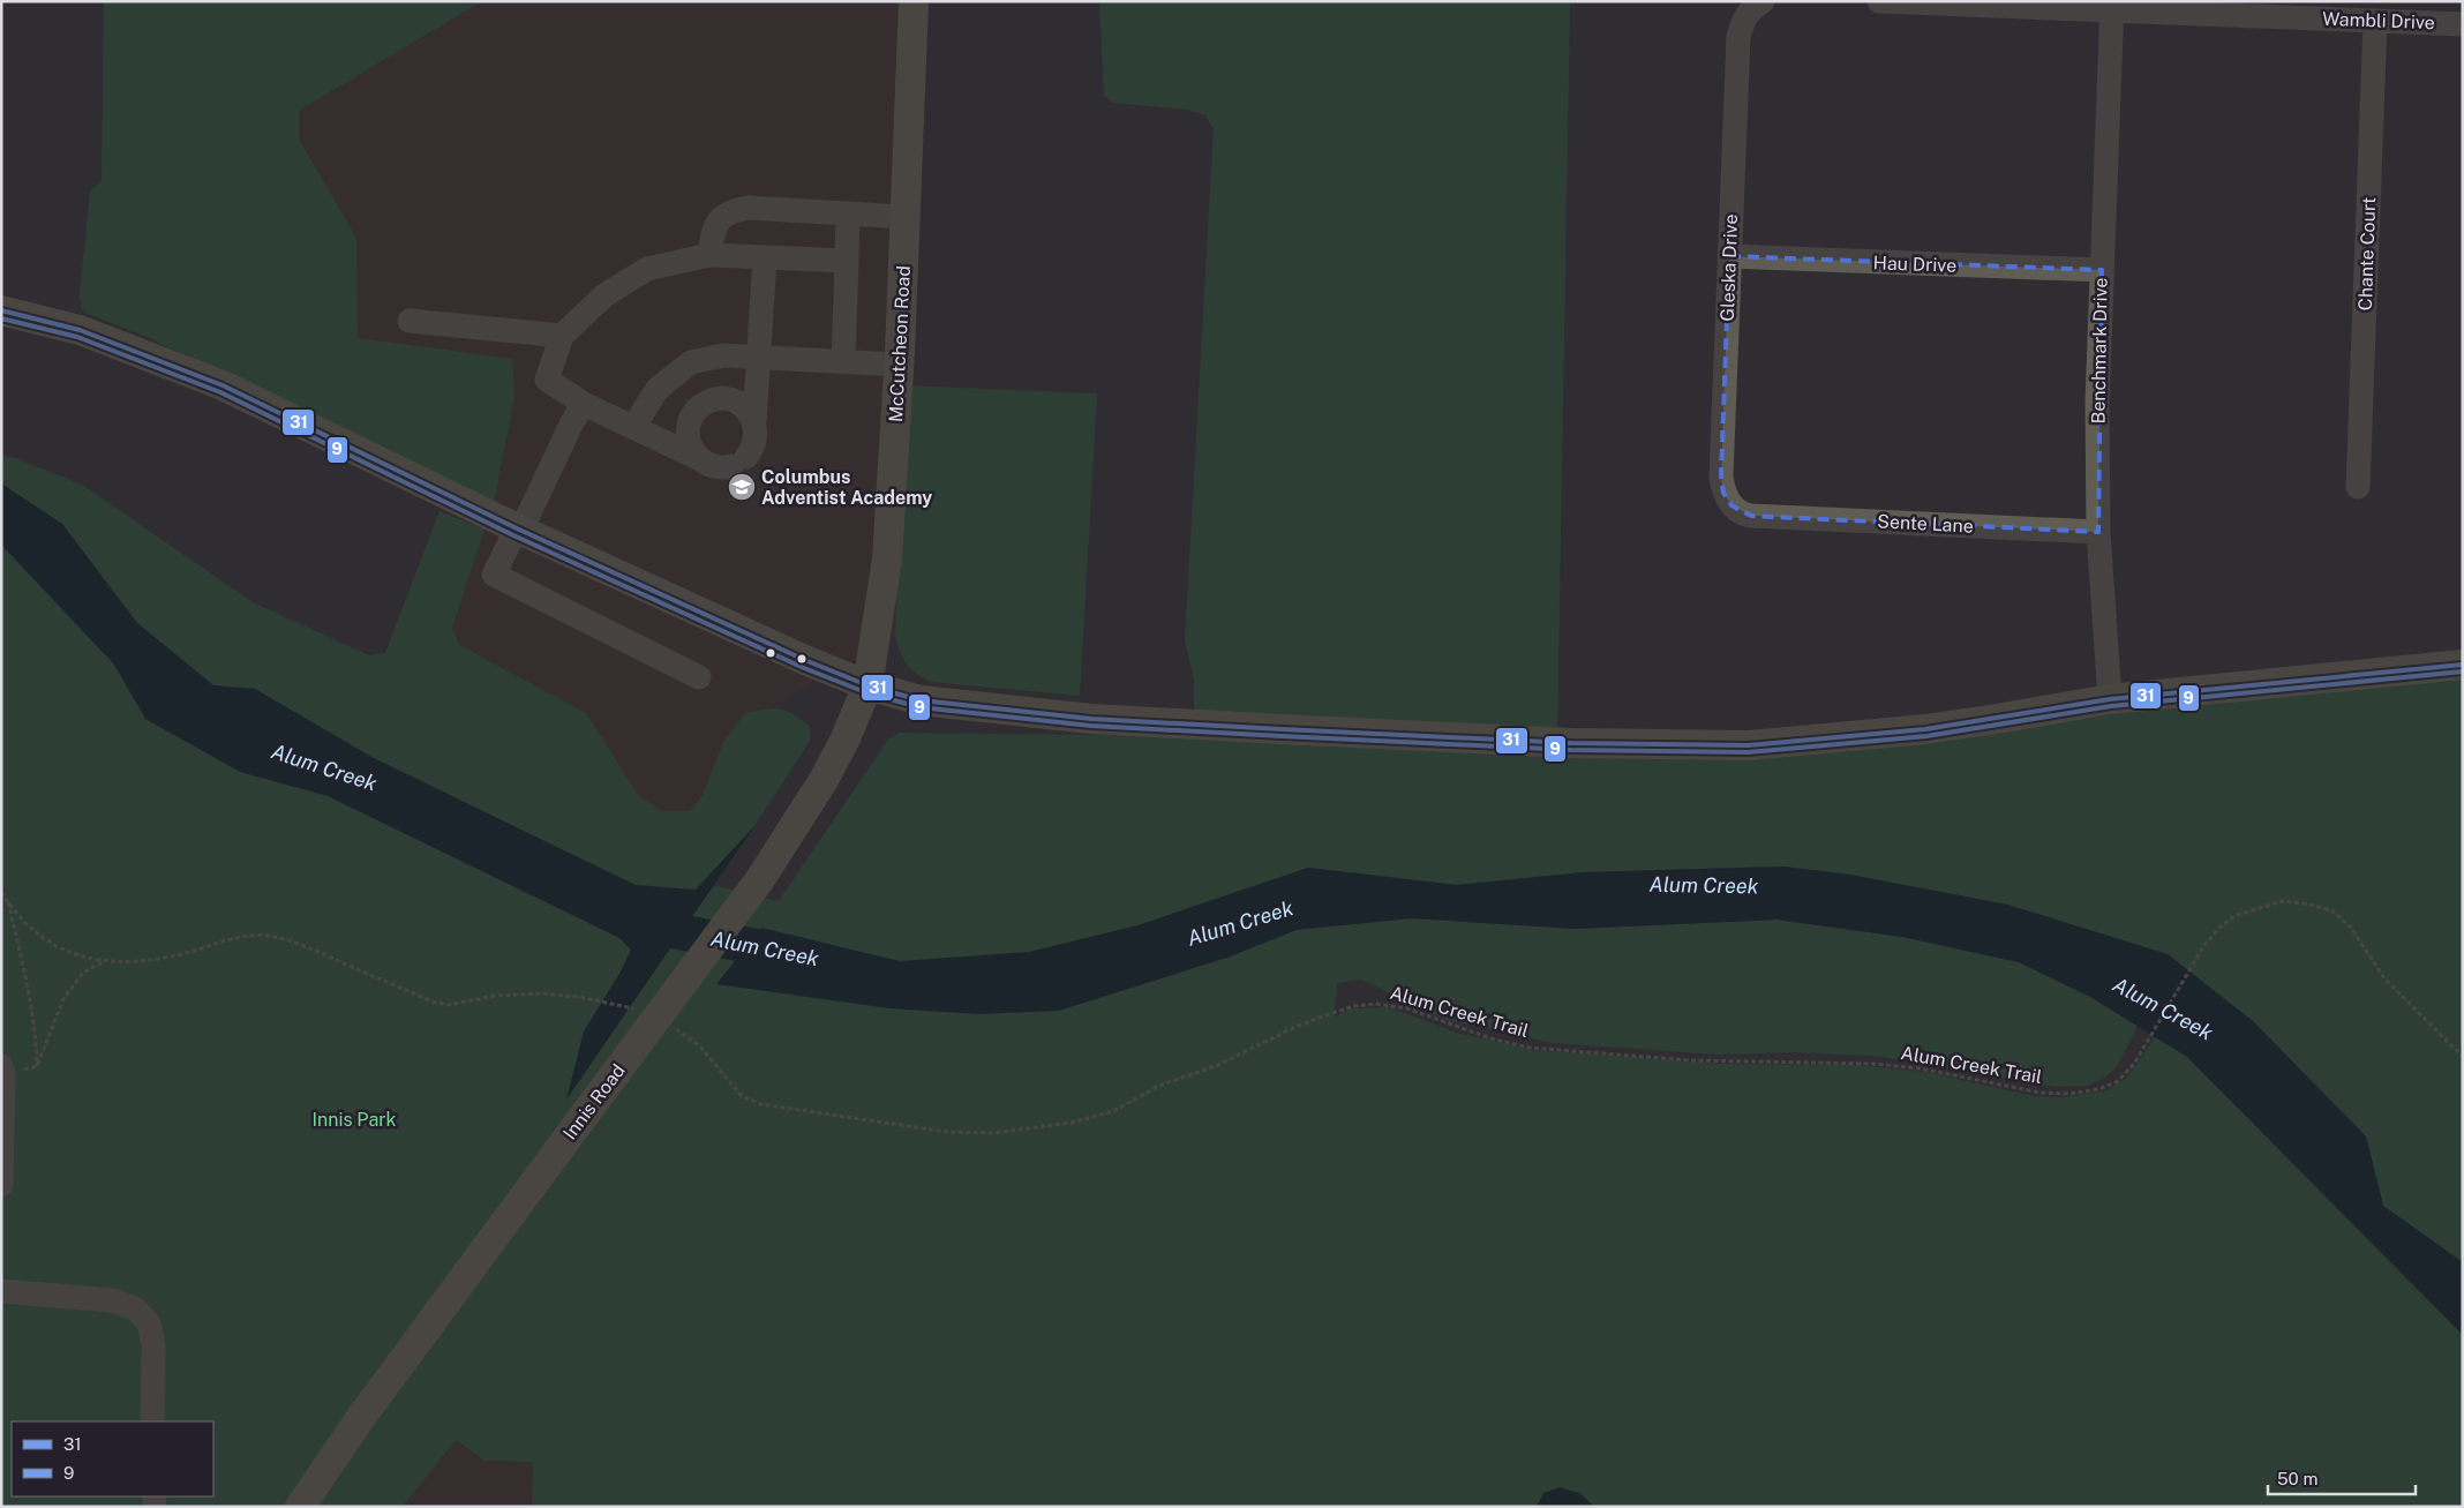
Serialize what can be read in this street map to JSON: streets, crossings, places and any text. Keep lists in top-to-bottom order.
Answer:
{
  "streets": {
    "main road": ["McCutcheon Road", "Innis Road"],
    "street": [
      "Wambli Drive",
      "Chante Court",
      "Hau Drive",
      "Gleska Drive",
      "Benchmark Drive",
      "Sente Lane"
    ],
    "path": ["Alum Creek Trail"]
  },
  "crossings": [
    ["Wambli Drive", "Chante Court"],
    ["Wambli Drive", "Benchmark Drive"],
    ["Hau Drive", "Gleska Drive"],
    ["Hau Drive", "Benchmark Drive"],
    ["Gleska Drive", "Sente Lane"],
    ["McCutcheon Road", "Innis Road"],
    ["Benchmark Drive", "Sente Lane"]
  ],
  "water": ["Alum Creek"],
  "parks": ["Innis Park"],
  "places": {
    "school or university": ["Columbus Adventist Academy"]
  },
  "lines": ["transit line 31", "transit line 9"],
  "legend": ["31", "9"],
  "scale_bar": "50 m"
}
